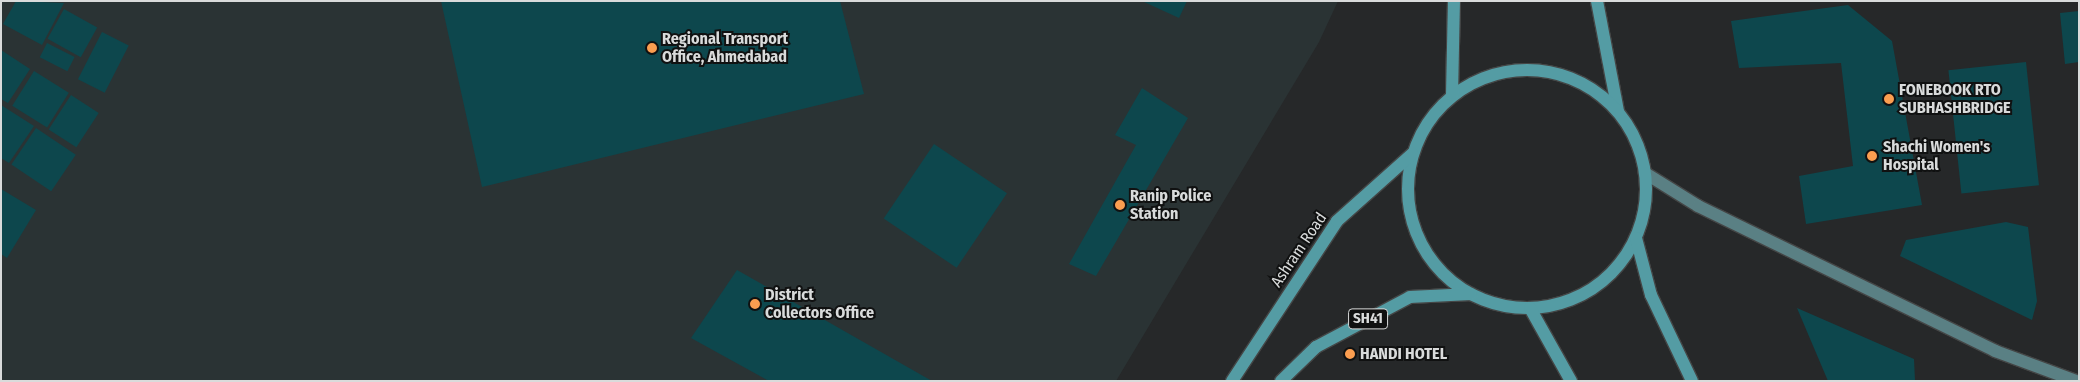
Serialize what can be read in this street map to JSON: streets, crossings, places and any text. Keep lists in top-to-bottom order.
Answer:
{
  "streets": {
    "main road": ["Ashram Road", "SH41"]
  },
  "places": [
    "Regional Transport Office, Ahmedabad",
    "FONEBOOK RTO SUBHASHBRIDGE",
    "Shachi Women's Hospital",
    "Ranip Police Station",
    "District Collectors Office",
    "HANDI HOTEL"
  ]
}
